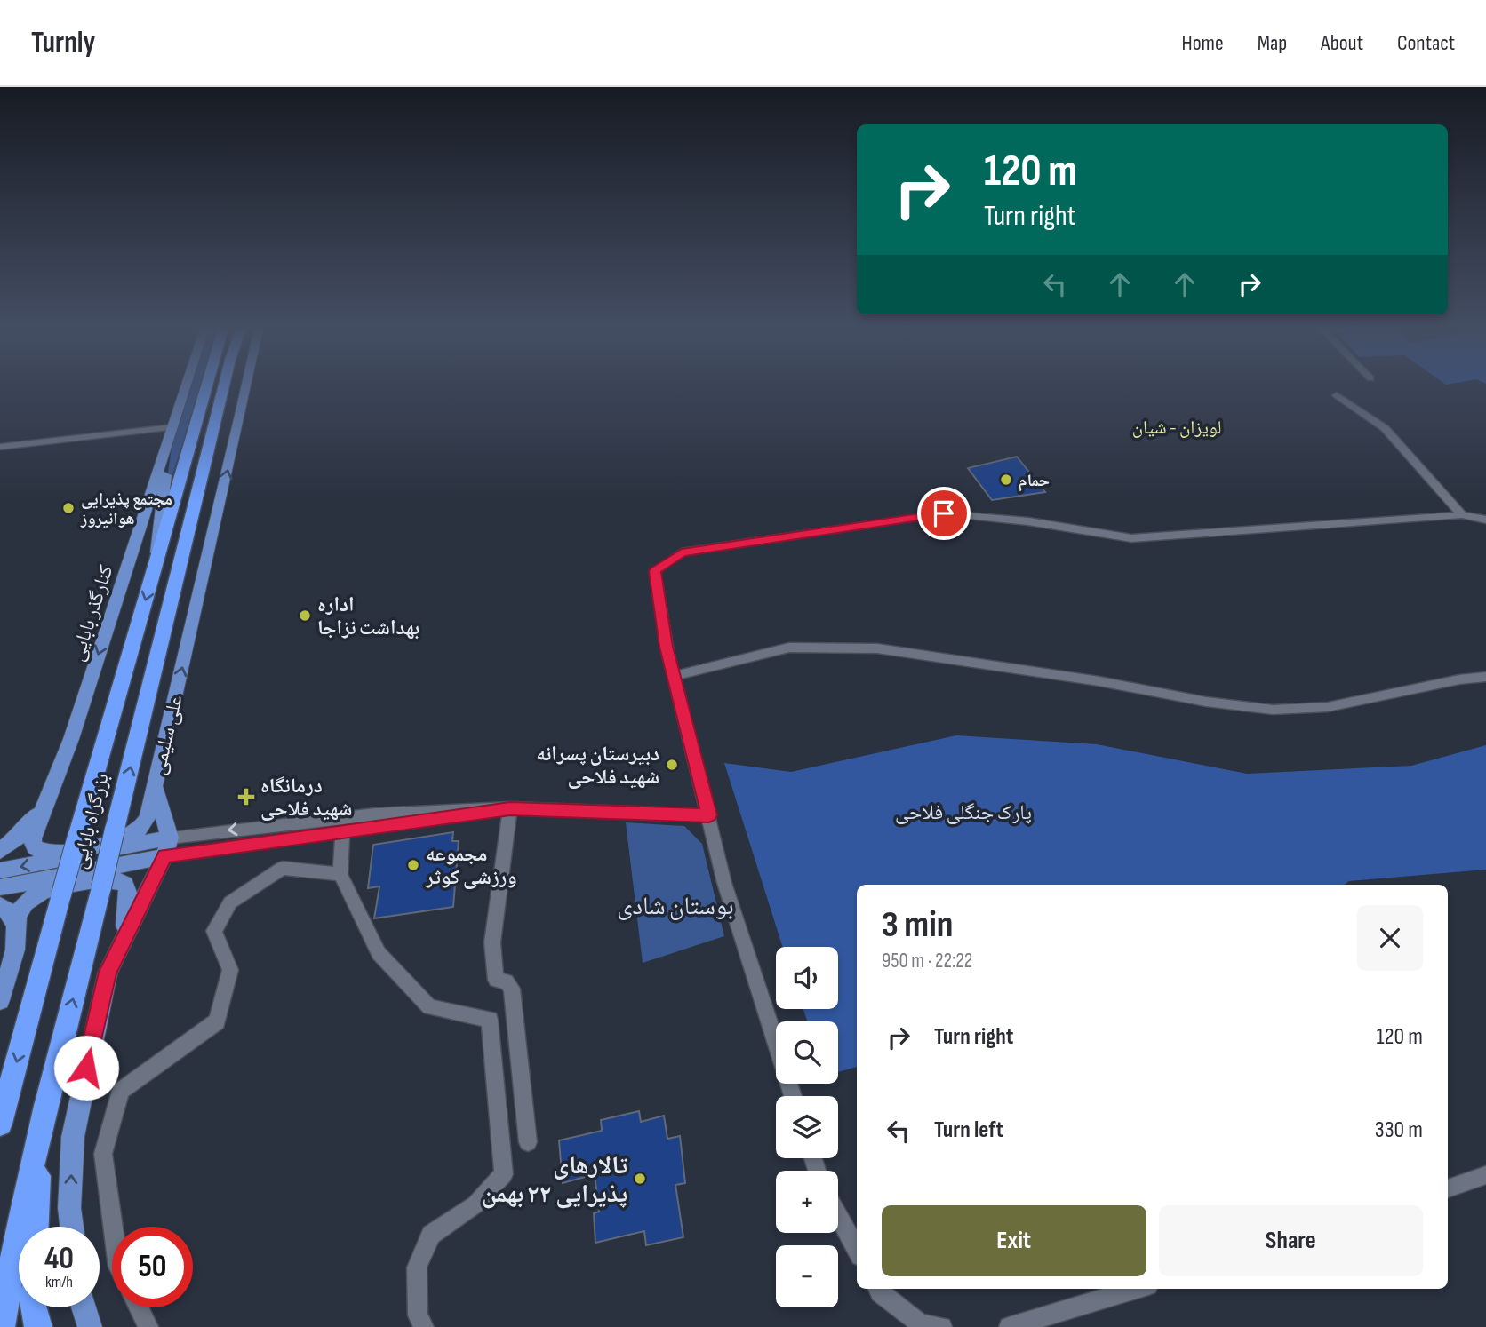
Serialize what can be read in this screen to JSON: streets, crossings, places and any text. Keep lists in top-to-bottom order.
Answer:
{
  "streets": {
    "highway": ["بزرگراه بابایی"],
    "main road": ["کنارگذر بابایی", "علی سلیمی"]
  },
  "districts": ["لویزان - شیان"],
  "parks": ["پارک جنگلی فلاحی", "بوستان شادی"],
  "places": {
    "other": [
      "حمام",
      "مجتمع پذیرایی هوانیروز",
      "اداره بهداشت نزاجا",
      "دبیرستان پسرانه شهید فلاحی",
      "مجموعه ورزشی کوثر",
      "تالارهای پذیرایی ۲۲ بهمن"
    ],
    "health": ["درمانگاه شهید فلاحی"]
  },
  "page": {
    "header": "Turnly",
    "nav": [
      "Home",
      "Map",
      "About",
      "Contact"
    ],
    "turn": ["120 m", "Turn right"],
    "heading": ["3 min", "950 m · 22:22"],
    "map_buttons": ["+", "−"],
    "list": [
      {
        "name": "Turn right",
        "value": "120 m"
      },
      {
        "name": "Turn left",
        "value": "330 m"
      }
    ],
    "buttons": ["Exit", "Share"],
    "speed": "40 km/h",
    "limit": "50"
  }
}
